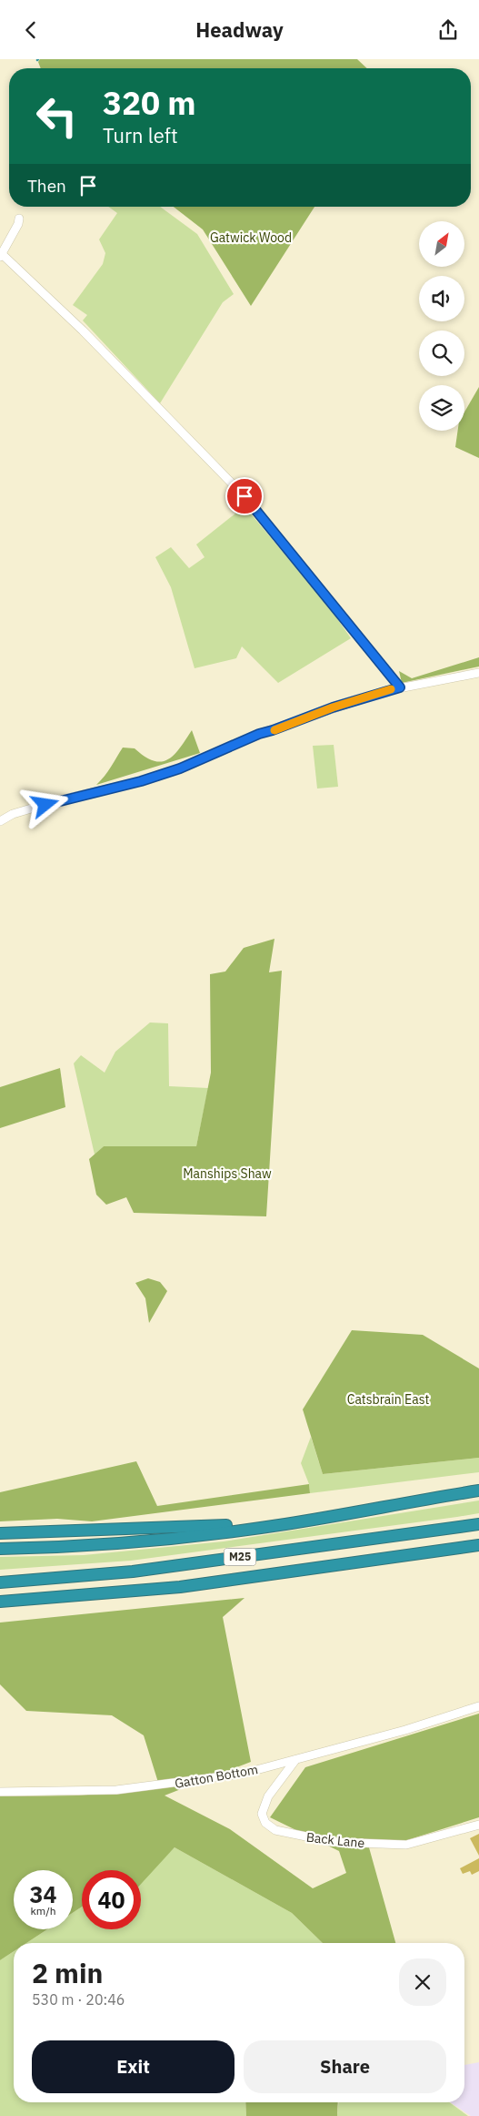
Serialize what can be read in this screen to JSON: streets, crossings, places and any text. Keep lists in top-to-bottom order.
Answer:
{
  "streets": {
    "highway": ["M25"],
    "street": ["Gatton Bottom", "Back Lane"]
  },
  "crossings": [
    ["Gatton Bottom", "Back Lane"]
  ],
  "parks": ["Gatwick Wood", "Manships Shaw", "Catsbrain East"],
  "north": "top right",
  "page": {
    "header": "Headway",
    "turn": ["320 m", "Turn left"],
    "then": "Then",
    "speed": "34 km/h",
    "limit": "40",
    "heading": ["2 min", "530 m · 20:46"],
    "buttons": ["Exit", "Share"]
  }
}
